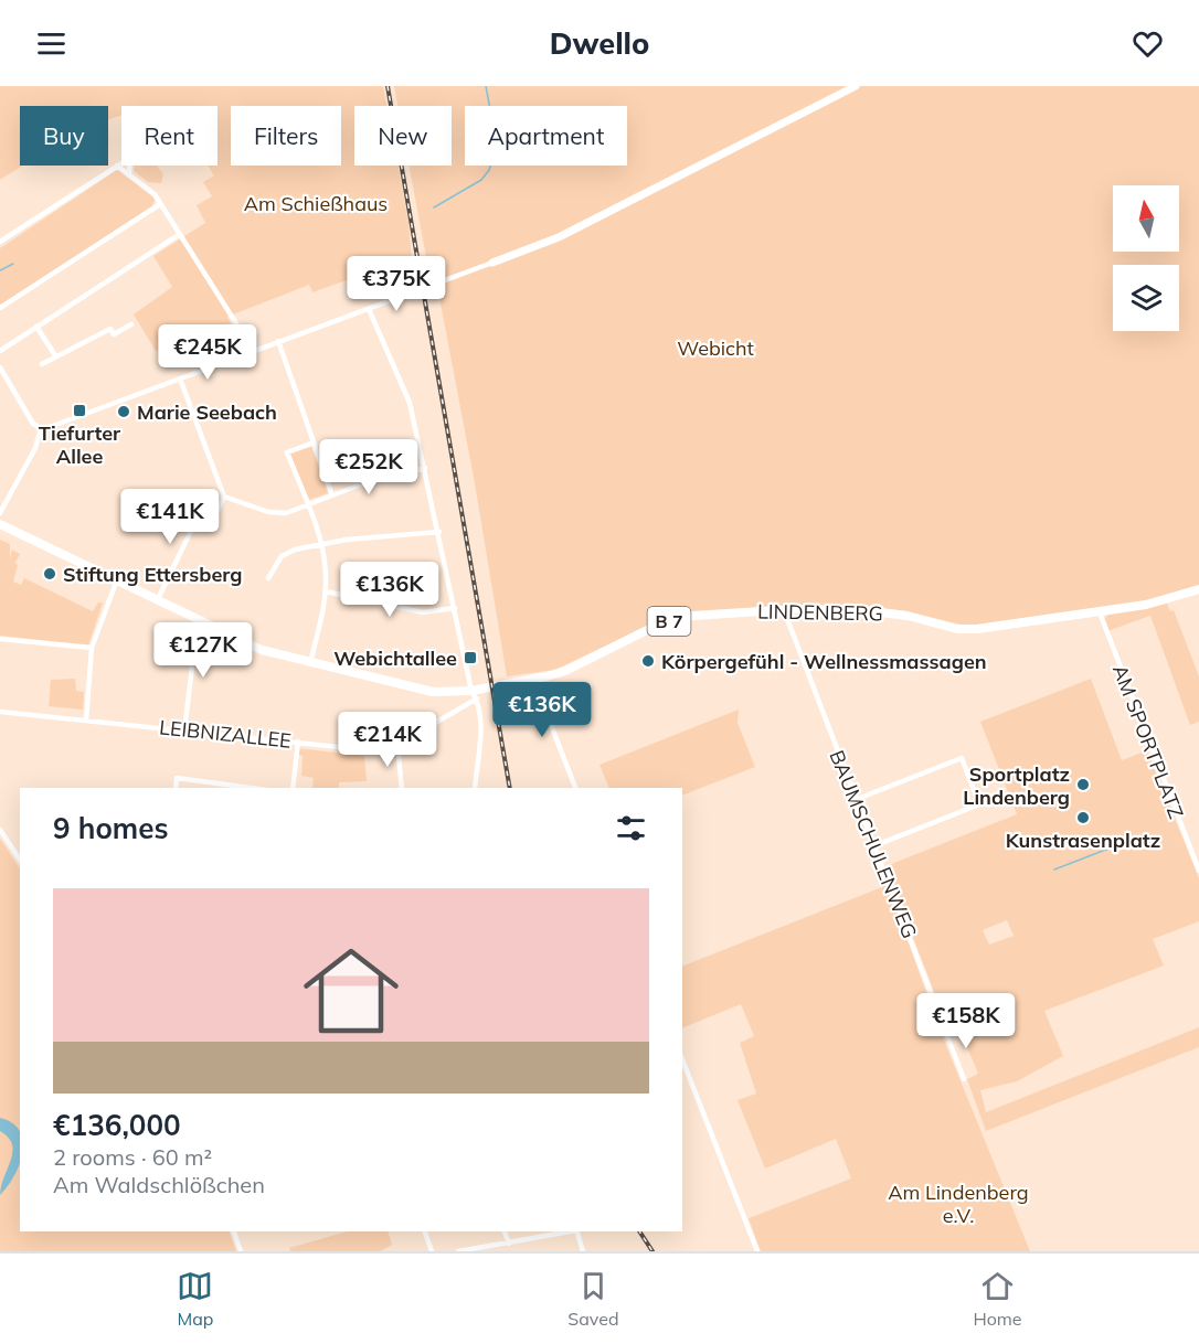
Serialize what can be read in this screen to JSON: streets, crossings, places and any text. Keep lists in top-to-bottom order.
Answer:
{
  "streets": {
    "main road": ["LINDENBERG", "B 7"],
    "street": ["LEIBNIZALLEE", "AM SPORTPLATZ", "BAUMSCHULENWEG"]
  },
  "crossings": [
    ["LINDENBERG", "B 7"],
    ["LINDENBERG", "AM SPORTPLATZ"],
    ["LINDENBERG", "BAUMSCHULENWEG"],
    ["B 7", "LEIBNIZALLEE"]
  ],
  "parks": ["Am Schießhaus", "Webicht", "Am Lindenberg e.V."],
  "places": {
    "transit": ["Tiefurter Allee", "Webichtallee"],
    "other": [
      "Marie Seebach",
      "Stiftung Ettersberg",
      "Körpergefühl - Wellnessmassagen",
      "Sportplatz Lindenberg",
      "Kunstrasenplatz"
    ]
  },
  "north": "top",
  "page": {
    "header": "Dwello",
    "chip": [
      "Buy",
      "Rent",
      "Filters",
      "New",
      "Apartment"
    ],
    "price": [
      "€375K",
      "€245K",
      "€252K",
      "€141K",
      "€136K",
      "€127K",
      "€136K",
      "€214K",
      "€158K"
    ],
    "heading": "9 homes",
    "list": [
      {
        "name": "€136,000",
        "note": "2 rooms · 60 m² · Am Waldschlößchen"
      }
    ],
    "tabs": ["Map", "Saved", "Home"]
  }
}
